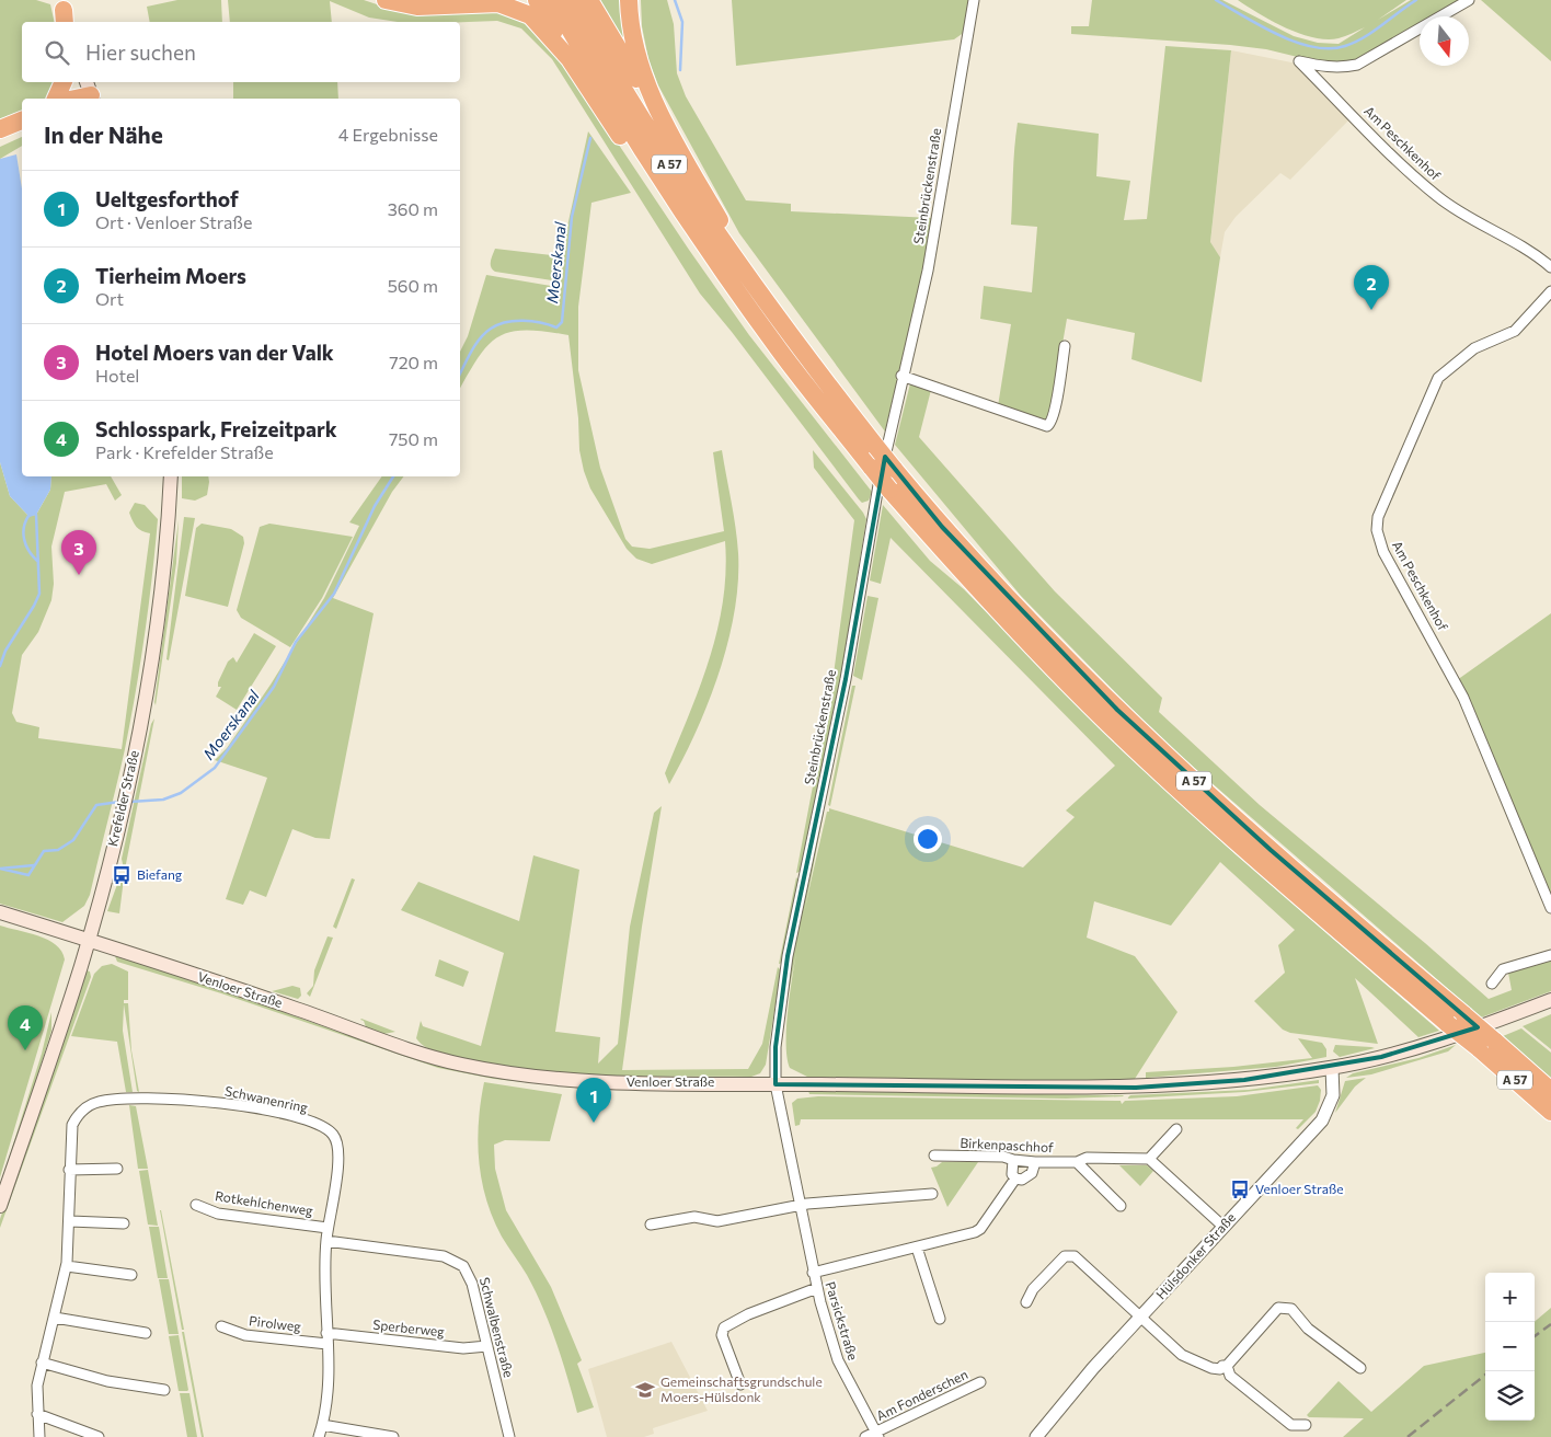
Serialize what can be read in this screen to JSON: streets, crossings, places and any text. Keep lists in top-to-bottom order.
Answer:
{
  "streets": {
    "highway": ["A 57"],
    "main road": ["Krefelder Straße", "Venloer Straße"],
    "street": [
      "Am Peschkenhof",
      "Steinbrückenstraße",
      "Schwanenring",
      "Birkenpaschhof",
      "Rotkehlchenweg",
      "Hülsdonker Straße",
      "Parsickstraße",
      "Pirolweg",
      "Schwalbenstraße",
      "Sperberweg",
      "Am Fonderschen"
    ]
  },
  "crossings": [
    ["Steinbrückenstraße", "Venloer Straße"],
    ["Steinbrückenstraße", "Parsickstraße"],
    ["Krefelder Straße", "Venloer Straße"],
    ["Venloer Straße", "Hülsdonker Straße"],
    ["Venloer Straße", "Parsickstraße"],
    ["Schwanenring", "Rotkehlchenweg"],
    ["Schwanenring", "Pirolweg"],
    ["Schwanenring", "Schwalbenstraße"],
    ["Schwanenring", "Sperberweg"],
    ["Parsickstraße", "Am Fonderschen"],
    ["Pirolweg", "Sperberweg"],
    ["Schwalbenstraße", "Sperberweg"]
  ],
  "water": ["Moerskanal"],
  "places": {
    "bus stop": ["Biefang", "Venloer Straße"],
    "school or university": ["Gemeinschaftsgrundschule Moers-Hülsdonk"]
  },
  "north": "bottom",
  "page": {
    "search": "Hier suchen",
    "heading": ["In der Nähe", "4 Ergebnisse"],
    "list": [
      {
        "mark": "1",
        "name": "Ueltgesforthof",
        "note": "Ort · Venloer Straße",
        "value": "360 m"
      },
      {
        "mark": "2",
        "name": "Tierheim Moers",
        "note": "Ort",
        "value": "560 m"
      },
      {
        "mark": "3",
        "name": "Hotel Moers van der Valk",
        "note": "Hotel",
        "value": "720 m"
      },
      {
        "mark": "4",
        "name": "Schlosspark, Freizeitpark",
        "note": "Park · Krefelder Straße",
        "value": "750 m"
      }
    ],
    "pins": [
      "2",
      "3",
      "4",
      "1"
    ],
    "map_buttons": ["+", "−"]
  }
}
